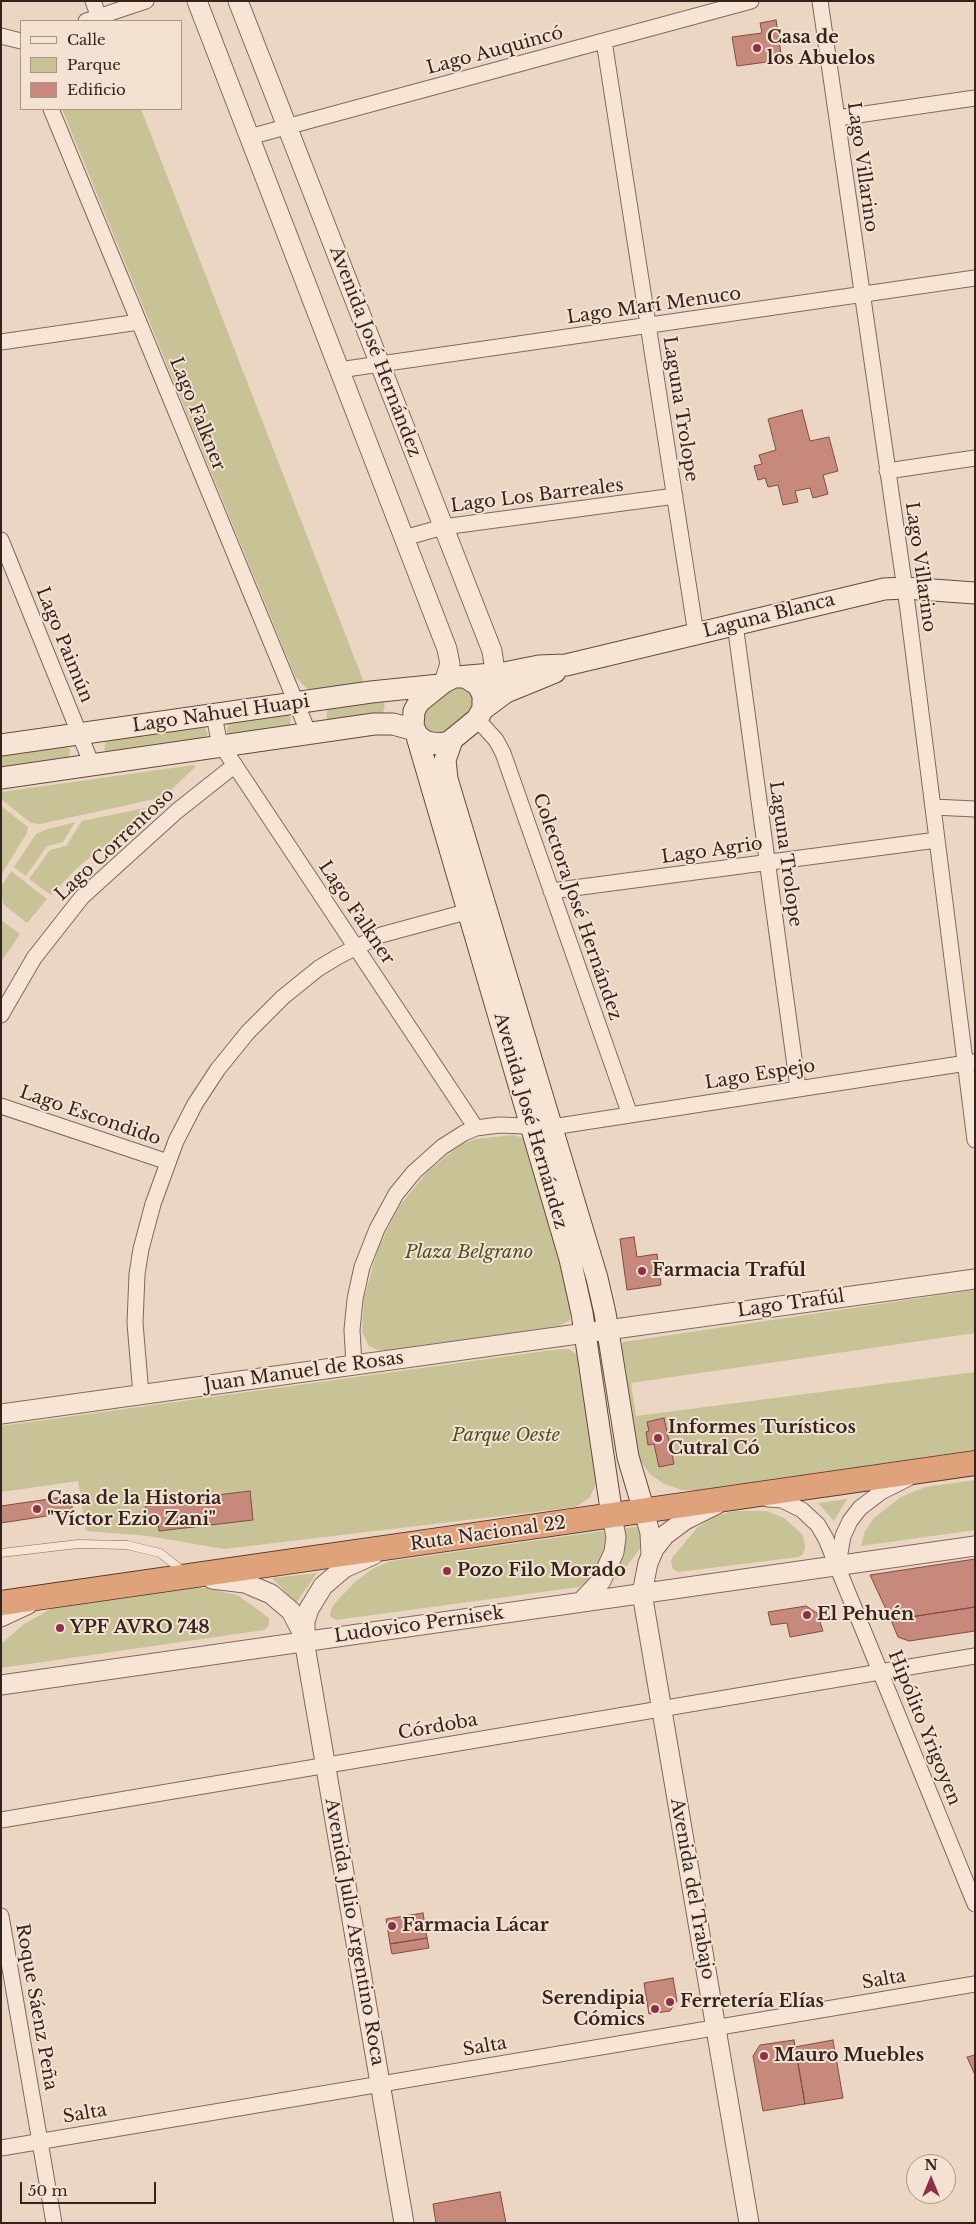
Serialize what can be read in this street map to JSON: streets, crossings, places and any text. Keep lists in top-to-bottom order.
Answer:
{
  "streets": {
    "highway": ["Ruta Nacional 22"],
    "main road": ["Avenida José Hernández", "Laguna Blanca", "Lago Nahuel Huapi"],
    "street": [
      "Lago Auquincó",
      "Lago Villarino",
      "Lago Marí Menuco",
      "Laguna Trolope",
      "Lago Falkner",
      "Lago Los Barreales",
      "Lago Paimún",
      "Lago Correntoso",
      "Lago Agrio",
      "Colectora José Hernández",
      "Lago Espejo",
      "Lago Escondido",
      "Lago Trafúl",
      "Juan Manuel de Rosas",
      "Ludovico Pernisek",
      "Córdoba",
      "Hipólito Yrigoyen",
      "Avenida del Trabajo",
      "Avenida Julio Argentino Roca",
      "Salta",
      "Roque Sáenz Peña"
    ]
  },
  "crossings": [
    ["Lago Auquincó", "Avenida José Hernández"],
    ["Lago Auquincó", "Laguna Trolope"],
    ["Lago Villarino", "Lago Marí Menuco"],
    ["Lago Villarino", "Laguna Blanca"],
    ["Lago Villarino", "Lago Agrio"],
    ["Lago Villarino", "Lago Espejo"],
    ["Lago Marí Menuco", "Avenida José Hernández"],
    ["Lago Marí Menuco", "Laguna Trolope"],
    ["Avenida José Hernández", "Lago Los Barreales"],
    ["Avenida José Hernández", "Laguna Blanca"],
    ["Avenida José Hernández", "Lago Nahuel Huapi"],
    ["Avenida José Hernández", "Colectora José Hernández"],
    ["Avenida José Hernández", "Lago Espejo"],
    ["Avenida José Hernández", "Lago Trafúl"],
    ["Avenida José Hernández", "Juan Manuel de Rosas"],
    ["Avenida José Hernández", "Ruta Nacional 22"],
    ["Avenida José Hernández", "Avenida del Trabajo"],
    ["Laguna Trolope", "Lago Los Barreales"],
    ["Laguna Trolope", "Laguna Blanca"],
    ["Laguna Trolope", "Lago Agrio"],
    ["Laguna Trolope", "Lago Espejo"],
    ["Lago Falkner", "Lago Nahuel Huapi"],
    ["Lago Falkner", "Lago Correntoso"],
    ["Lago Falkner", "Lago Espejo"],
    ["Laguna Blanca", "Lago Nahuel Huapi"],
    ["Laguna Blanca", "Colectora José Hernández"],
    ["Lago Paimún", "Lago Nahuel Huapi"],
    ["Lago Nahuel Huapi", "Colectora José Hernández"],
    ["Lago Agrio", "Colectora José Hernández"],
    ["Colectora José Hernández", "Lago Espejo"],
    ["Lago Espejo", "Juan Manuel de Rosas"],
    ["Lago Trafúl", "Juan Manuel de Rosas"],
    ["Ruta Nacional 22", "Hipólito Yrigoyen"],
    ["Ruta Nacional 22", "Avenida del Trabajo"],
    ["Ruta Nacional 22", "Avenida Julio Argentino Roca"],
    ["Ludovico Pernisek", "Hipólito Yrigoyen"],
    ["Ludovico Pernisek", "Avenida del Trabajo"],
    ["Ludovico Pernisek", "Avenida Julio Argentino Roca"],
    ["Córdoba", "Hipólito Yrigoyen"],
    ["Córdoba", "Avenida del Trabajo"],
    ["Córdoba", "Avenida Julio Argentino Roca"],
    ["Hipólito Yrigoyen", "Avenida del Trabajo"],
    ["Avenida del Trabajo", "Salta"],
    ["Avenida Julio Argentino Roca", "Salta"],
    ["Salta", "Roque Sáenz Peña"]
  ],
  "parks": ["Plaza Belgrano", "Parque Oeste"],
  "places": [
    "Casa de los Abuelos",
    "Farmacia Trafúl",
    "Informes Turísticos Cutral Có",
    "Casa de la Historia \"Víctor Ezio Zani\"",
    "Pozo Filo Morado",
    "El Pehuén",
    "YPF AVRO 748",
    "Farmacia Lácar",
    "Ferretería Elías",
    "Serendipia Cómics",
    "Mauro Muebles"
  ],
  "legend": ["Calle", "Parque", "Edificio"],
  "scale_bar": "50 m",
  "north": "top"
}
